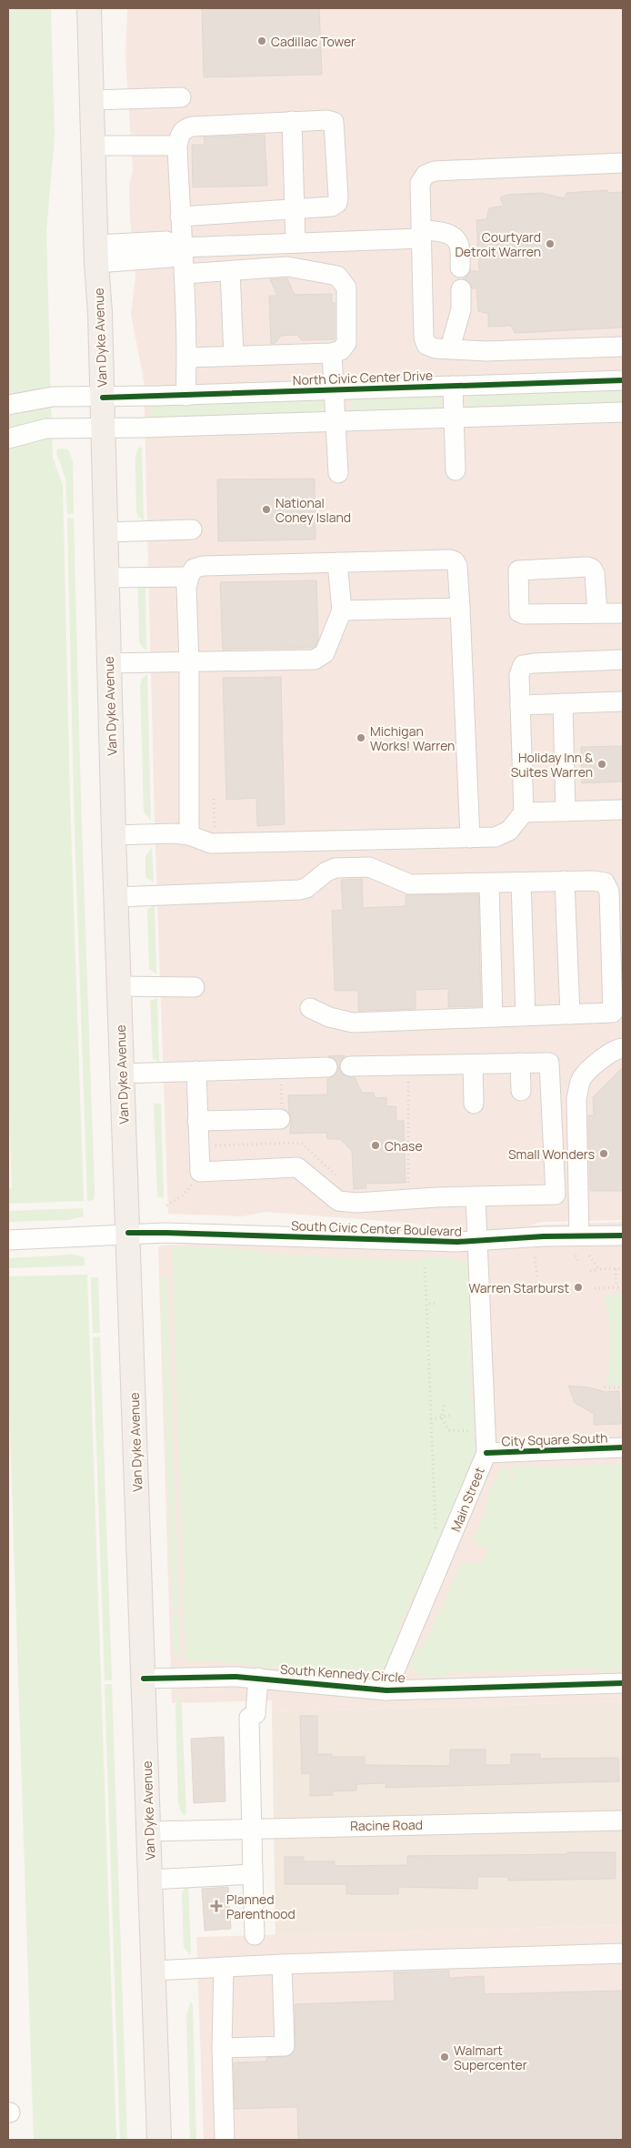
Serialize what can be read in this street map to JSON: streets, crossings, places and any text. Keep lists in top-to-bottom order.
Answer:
{
  "streets": {
    "main road": ["Van Dyke Avenue"],
    "street": [
      "North Civic Center Drive",
      "South Civic Center Boulevard",
      "City Square South",
      "Main Street",
      "South Kennedy Circle",
      "Racine Road"
    ]
  },
  "crossings": [
    ["Van Dyke Avenue", "North Civic Center Drive"],
    ["Van Dyke Avenue", "South Civic Center Boulevard"],
    ["Van Dyke Avenue", "South Kennedy Circle"],
    ["Van Dyke Avenue", "Racine Road"],
    ["South Civic Center Boulevard", "Main Street"],
    ["City Square South", "Main Street"],
    ["Main Street", "South Kennedy Circle"]
  ],
  "places": {
    "other": [
      "Cadillac Tower",
      "Courtyard Detroit Warren",
      "National Coney Island",
      "Michigan Works! Warren",
      "Holiday Inn & Suites Warren",
      "Chase",
      "Small Wonders",
      "Warren Starburst",
      "Walmart Supercenter"
    ],
    "health": ["Planned Parenthood"]
  }
}
